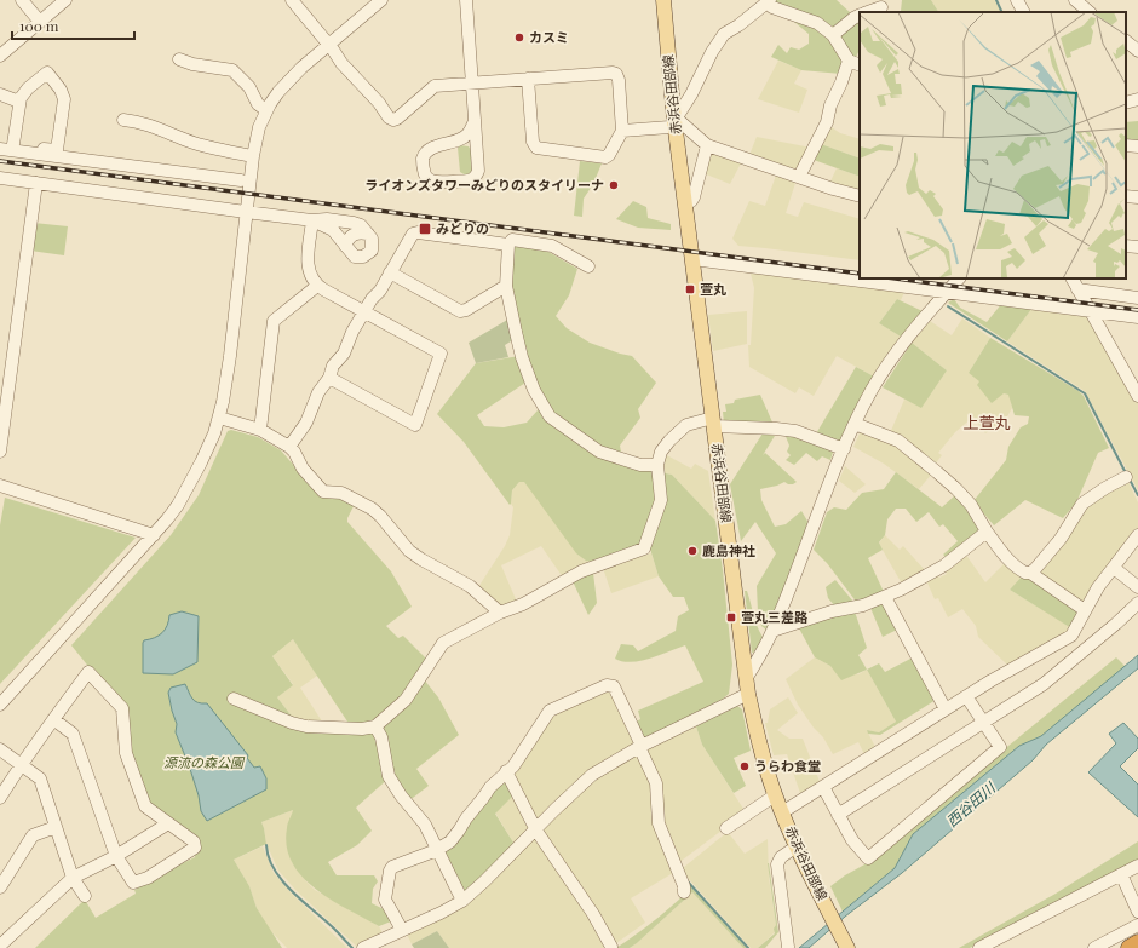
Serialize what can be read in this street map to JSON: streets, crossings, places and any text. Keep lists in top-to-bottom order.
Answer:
{
  "streets": {
    "main road": ["赤浜谷田部線"]
  },
  "districts": ["上萱丸"],
  "water": ["西谷田川"],
  "parks": ["源流の森公園"],
  "places": {
    "other": [
      "カスミ",
      "ライオンズタワーみどりのスタイリーナ",
      "鹿島神社",
      "うらわ食堂"
    ],
    "transit": ["みどりの", "萱丸", "萱丸三差路"]
  },
  "scale_bar": "100 m"
}
